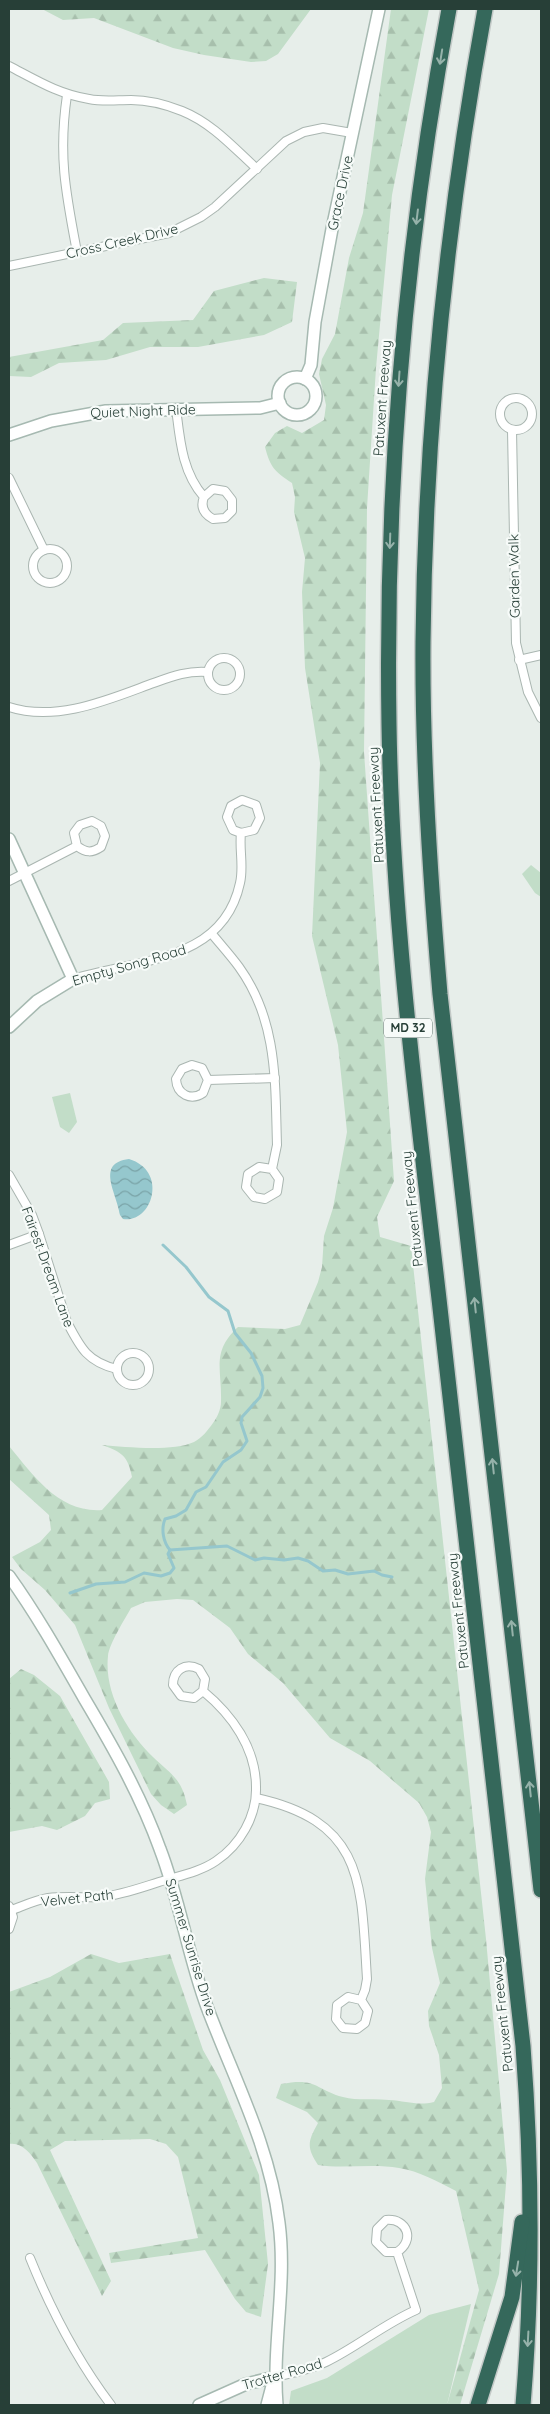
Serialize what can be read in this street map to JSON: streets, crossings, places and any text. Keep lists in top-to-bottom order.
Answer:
{
  "streets": {
    "highway": ["Patuxent Freeway", "MD 32"],
    "street": [
      "Grace Drive",
      "Cross Creek Drive",
      "Quiet Night Ride",
      "Garden Walk",
      "Empty Song Road",
      "Fairest Dream Lane",
      "Velvet Path",
      "Summer Sunrise Drive",
      "Trotter Road"
    ]
  },
  "crossings": [
    ["Grace Drive", "Cross Creek Drive"],
    ["Grace Drive", "Quiet Night Ride"],
    ["Velvet Path", "Summer Sunrise Drive"],
    ["Summer Sunrise Drive", "Trotter Road"]
  ]
}
